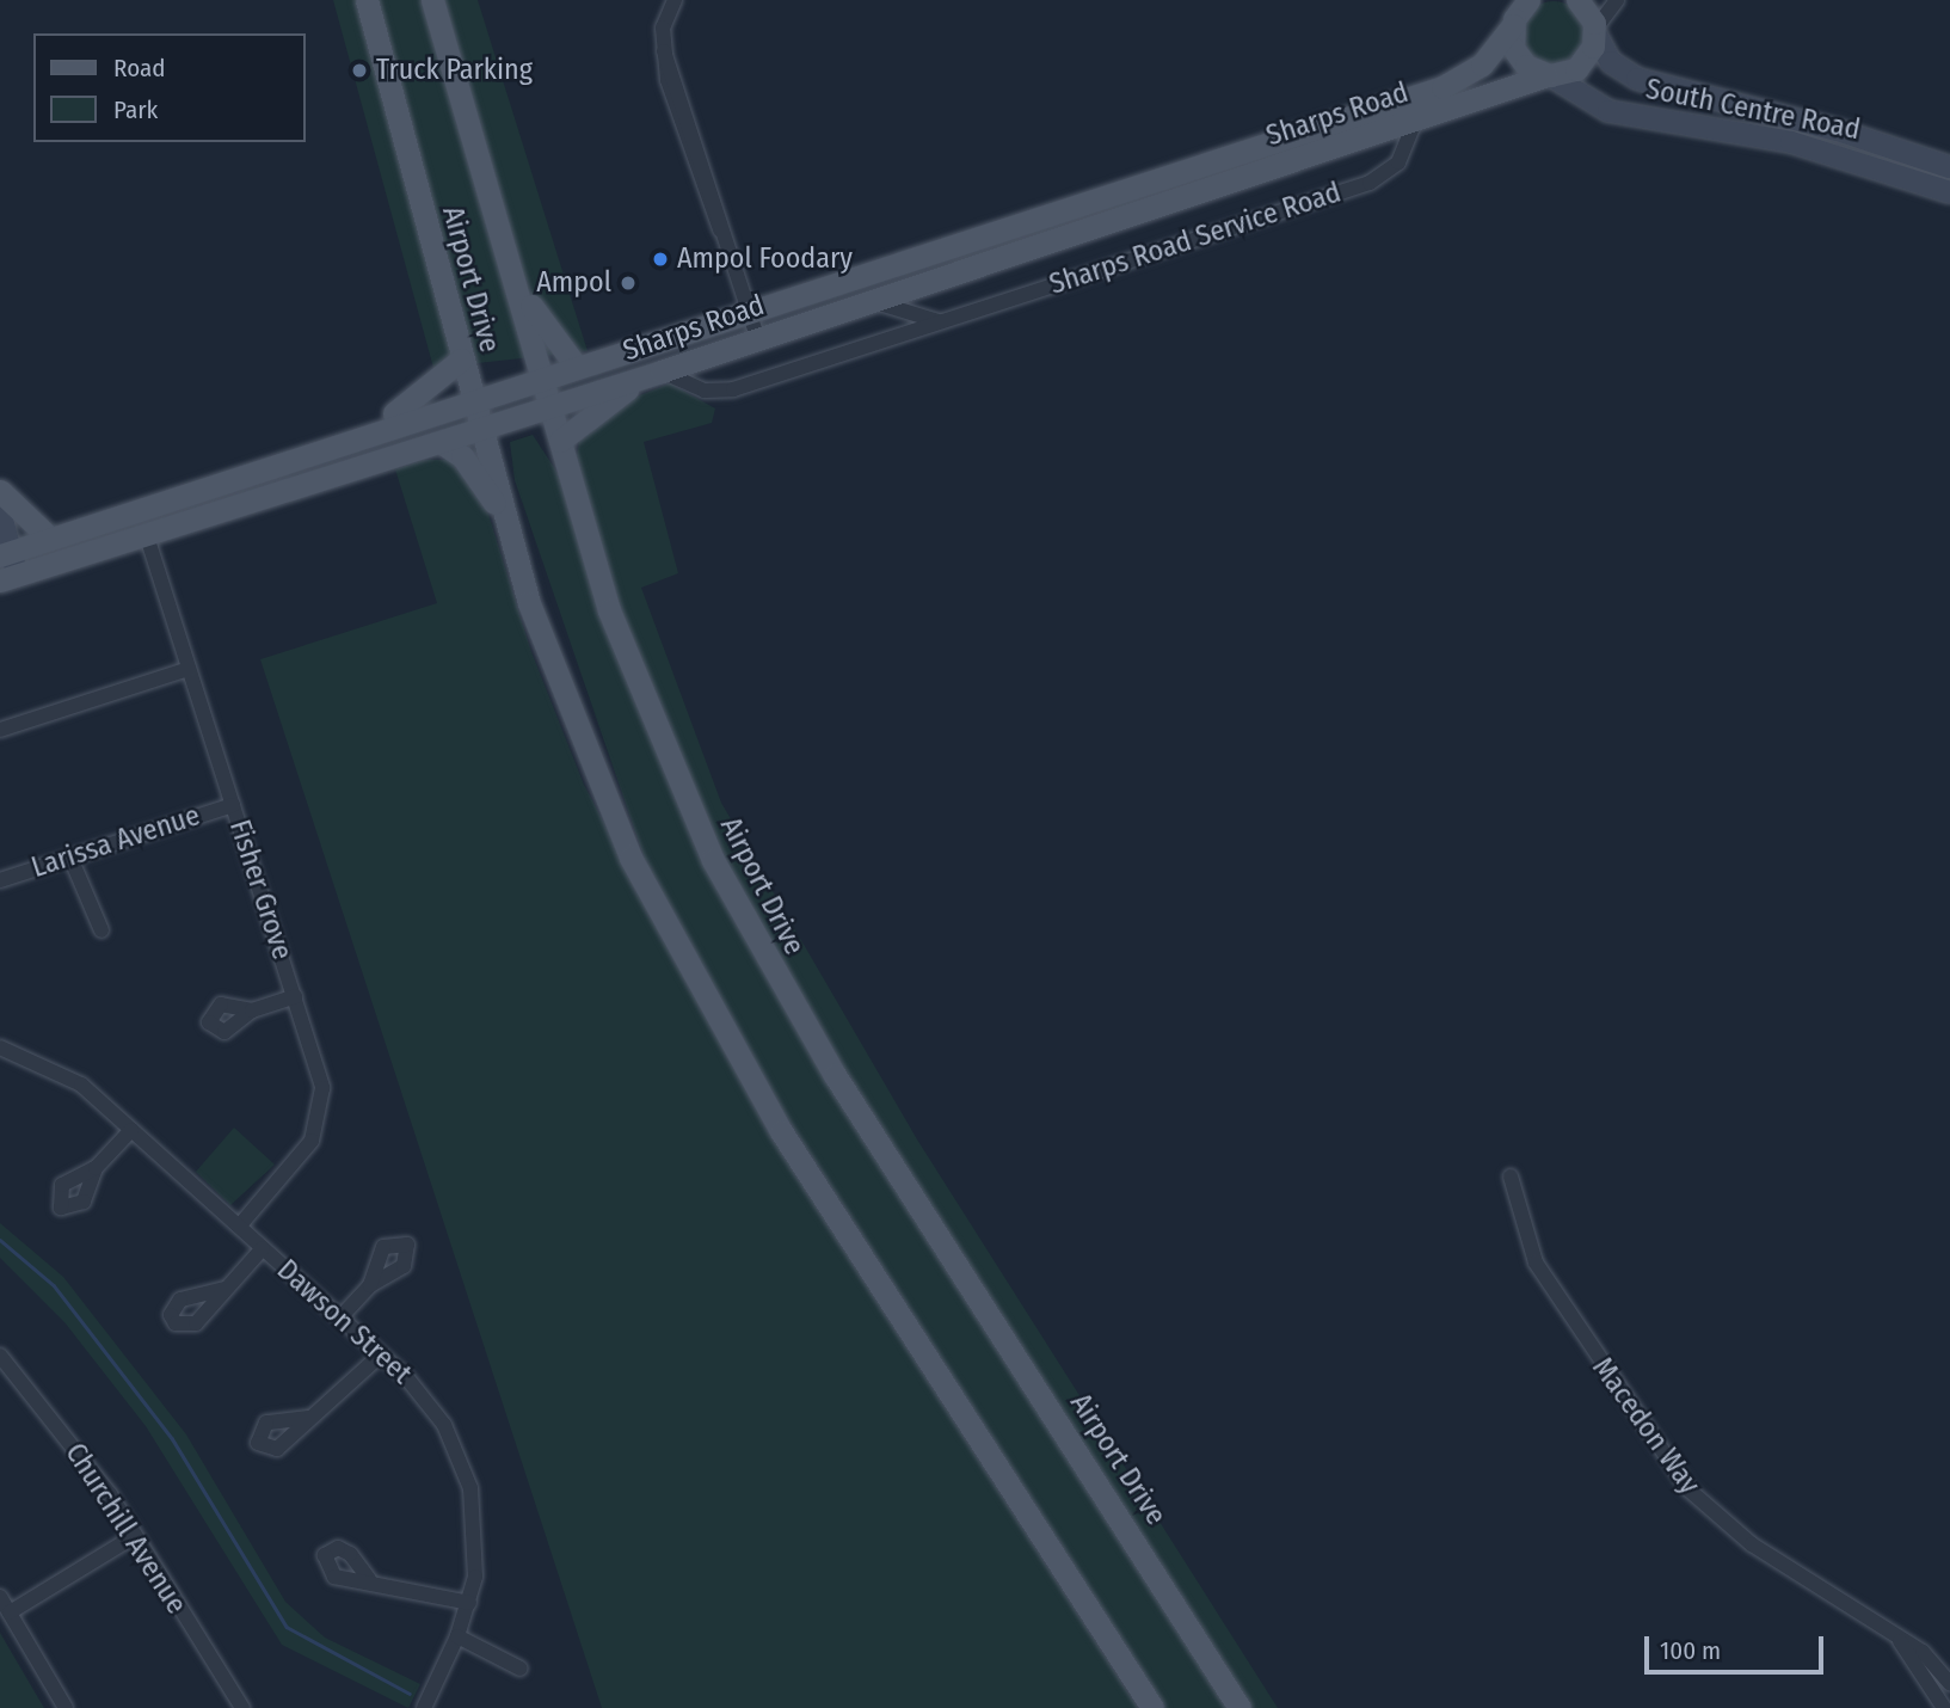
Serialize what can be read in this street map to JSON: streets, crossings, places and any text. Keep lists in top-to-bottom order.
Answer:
{
  "streets": {
    "main road": ["Sharps Road", "Airport Drive"],
    "street": [
      "South Centre Road",
      "Sharps Road Service Road",
      "Larissa Avenue",
      "Fisher Grove",
      "Dawson Street",
      "Macedon Way",
      "Churchill Avenue"
    ]
  },
  "crossings": [
    ["South Centre Road", "Sharps Road"],
    ["Sharps Road", "Sharps Road Service Road"],
    ["Sharps Road", "Airport Drive"],
    ["Sharps Road", "Fisher Grove"],
    ["Larissa Avenue", "Fisher Grove"],
    ["Fisher Grove", "Dawson Street"]
  ],
  "places": ["Truck Parking", "Ampol Foodary", "Ampol"],
  "legend": ["Road", "Park"],
  "scale_bar": "100 m"
}
